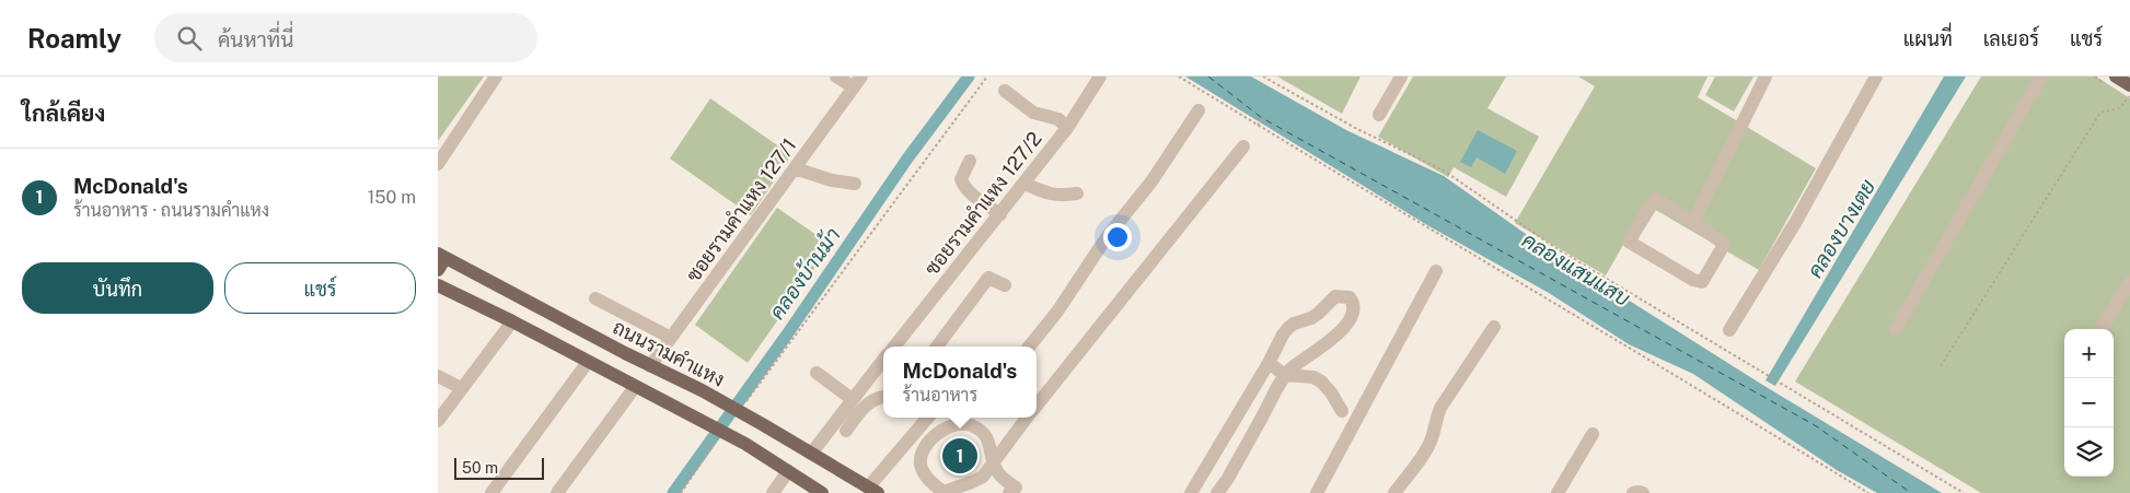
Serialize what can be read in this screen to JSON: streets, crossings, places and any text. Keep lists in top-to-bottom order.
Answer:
{
  "streets": {
    "main road": ["ถนนรามคำแหง"],
    "street": ["ซอยรามคำแหง 127/2", "ซอยรามคำแหง 127/1"]
  },
  "crossings": [
    ["ซอยรามคำแหง 127/1", "ถนนรามคำแหง"]
  ],
  "water": ["คลองบางเตย", "คลองแสนแสบ", "คลองบ้านม้า"],
  "scale_bar": "50 m",
  "page": {
    "header": "Roamly",
    "search": "ค้นหาที่นี่",
    "nav": ["แผนที่", "เลเยอร์", "แชร์"],
    "heading": "ใกล้เคียง",
    "list": [
      {
        "mark": "1",
        "name": "McDonald's",
        "note": "ร้านอาหาร · ถนนรามคำแหง",
        "value": "150 m"
      }
    ],
    "buttons": ["บันทึก", "แชร์"],
    "map_buttons": ["+", "−"],
    "popup": ["McDonald's", "ร้านอาหาร"],
    "pins": "1",
    "scale": "50 m"
  }
}
